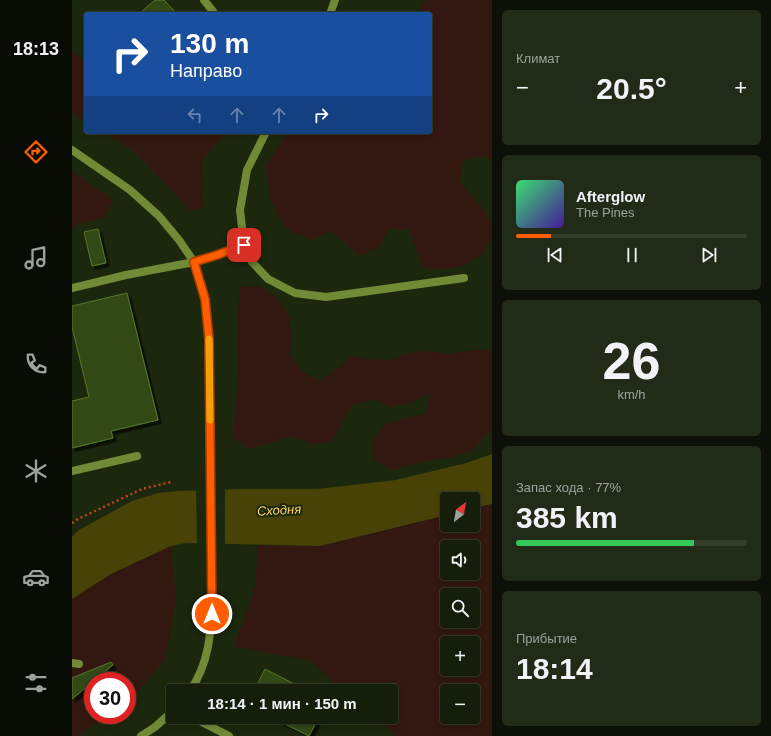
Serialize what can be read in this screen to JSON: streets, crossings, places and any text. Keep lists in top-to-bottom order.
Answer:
{
  "water": ["Сходня"],
  "north": "top right",
  "page": {
    "tabs": "18:13",
    "tile": [
      "Климат",
      ["26", "km/h"],
      ["Запас хода · 77%", "385 km"],
      ["Прибытие", "18:14"]
    ],
    "turn": ["130 m", "Направо"],
    "heat": ["−", "20.5°", "+"],
    "song": ["Afterglow", "The Pines"],
    "map_buttons": ["+", "−"],
    "limit": "30",
    "trip": "18:14 · 1 мин · 150 m"
  }
}
